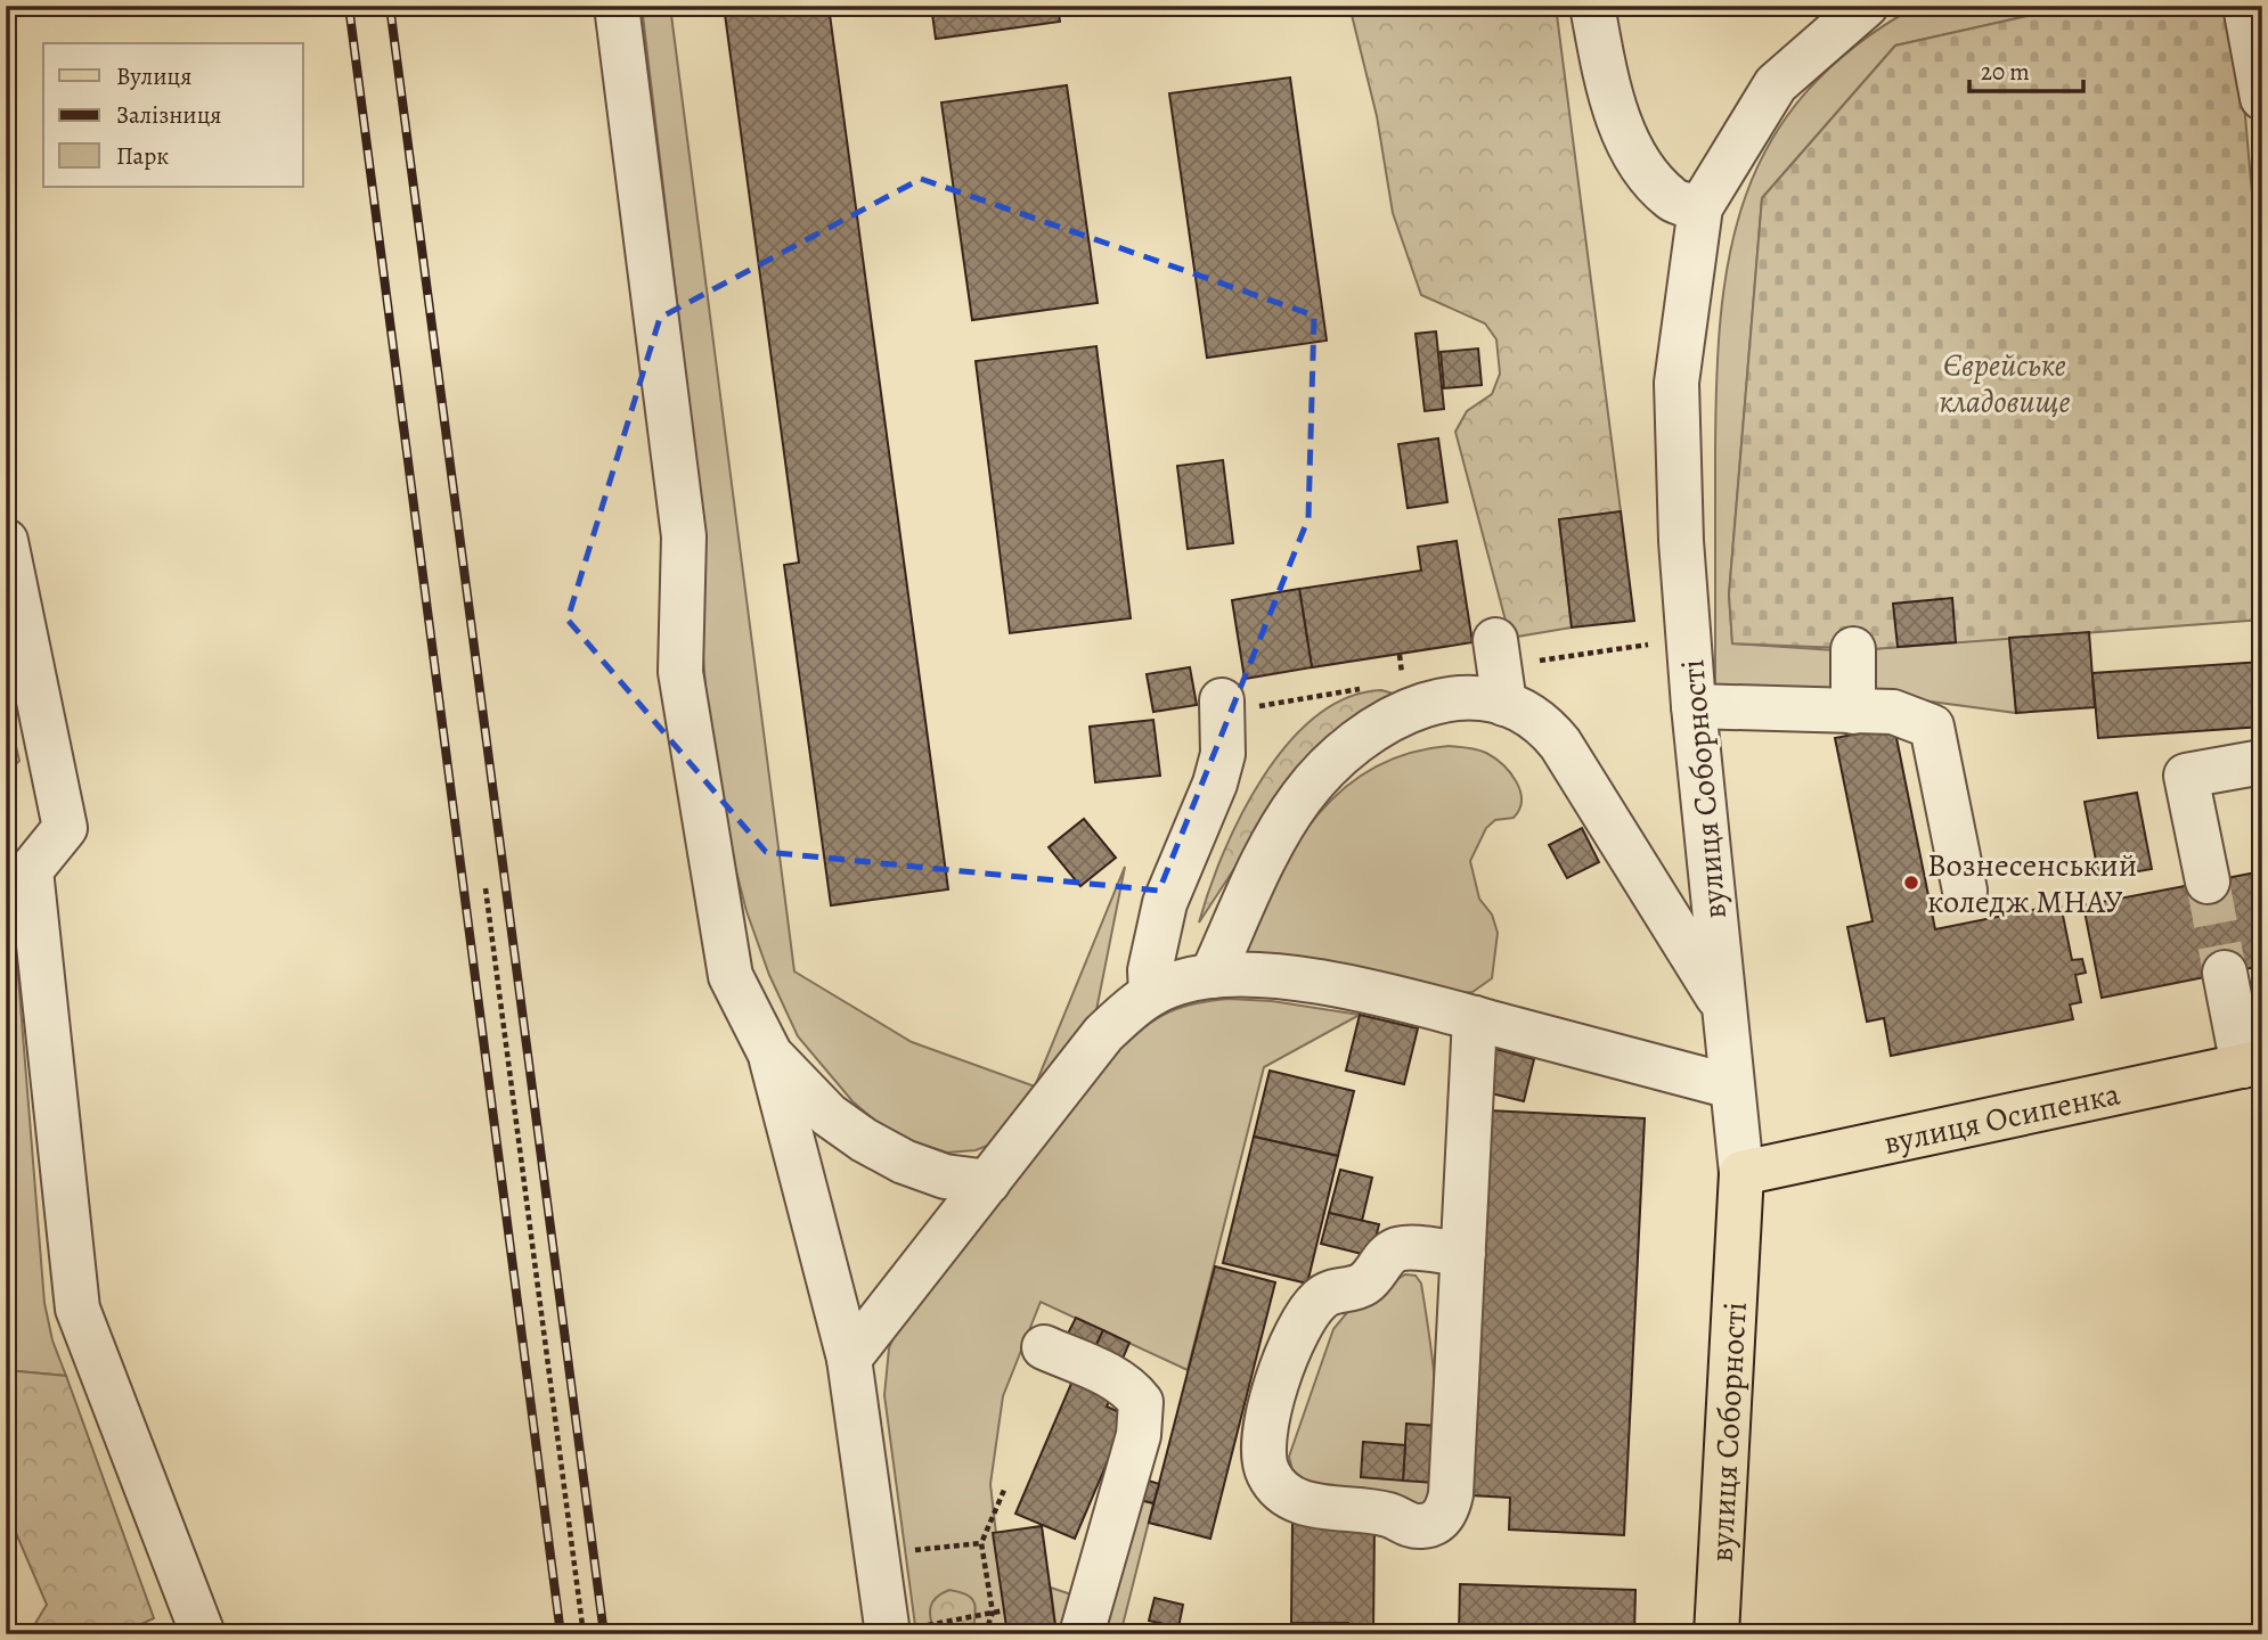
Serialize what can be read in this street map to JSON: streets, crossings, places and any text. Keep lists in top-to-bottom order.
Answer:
{
  "streets": {
    "main road": ["вулиця Соборності", "вулиця Осипенка"]
  },
  "crossings": [
    ["вулиця Соборності", "вулиця Осипенка"]
  ],
  "parks": ["Єврейське кладовище"],
  "places": ["Вознесенський коледж МНАУ"],
  "legend": ["Вулиця", "Залізниця", "Парк"],
  "scale_bar": "20 m"
}
